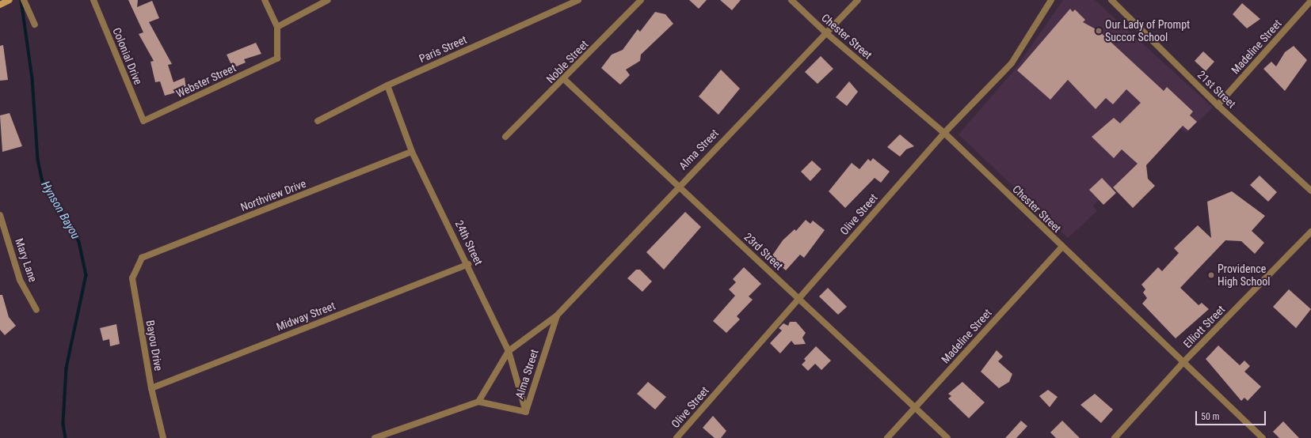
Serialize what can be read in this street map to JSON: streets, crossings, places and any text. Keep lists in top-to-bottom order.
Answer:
{
  "streets": {
    "street": [
      "Chester Street",
      "Madeline Street",
      "Paris Street",
      "Colonial Drive",
      "Noble Street",
      "Webster Street",
      "21st Street",
      "Alma Street",
      "Northview Drive",
      "Olive Street",
      "24th Street",
      "23rd Street",
      "Mary Lane",
      "Midway Street",
      "Elliott Street",
      "Bayou Drive"
    ]
  },
  "crossings": [
    ["Chester Street", "Madeline Street"],
    ["Chester Street", "Alma Street"],
    ["Chester Street", "Olive Street"],
    ["Chester Street", "Elliott Street"],
    ["Madeline Street", "21st Street"],
    ["Madeline Street", "23rd Street"],
    ["Paris Street", "24th Street"],
    ["Colonial Drive", "Webster Street"],
    ["Noble Street", "23rd Street"],
    ["Alma Street", "24th Street"],
    ["Alma Street", "23rd Street"],
    ["Northview Drive", "24th Street"],
    ["Northview Drive", "Bayou Drive"],
    ["Olive Street", "23rd Street"],
    ["24th Street", "Midway Street"],
    ["Midway Street", "Bayou Drive"]
  ],
  "water": ["Hynson Bayou"],
  "places": ["Our Lady of Prompt Succor School", "Providence High School"],
  "scale_bar": "50 m"
}
